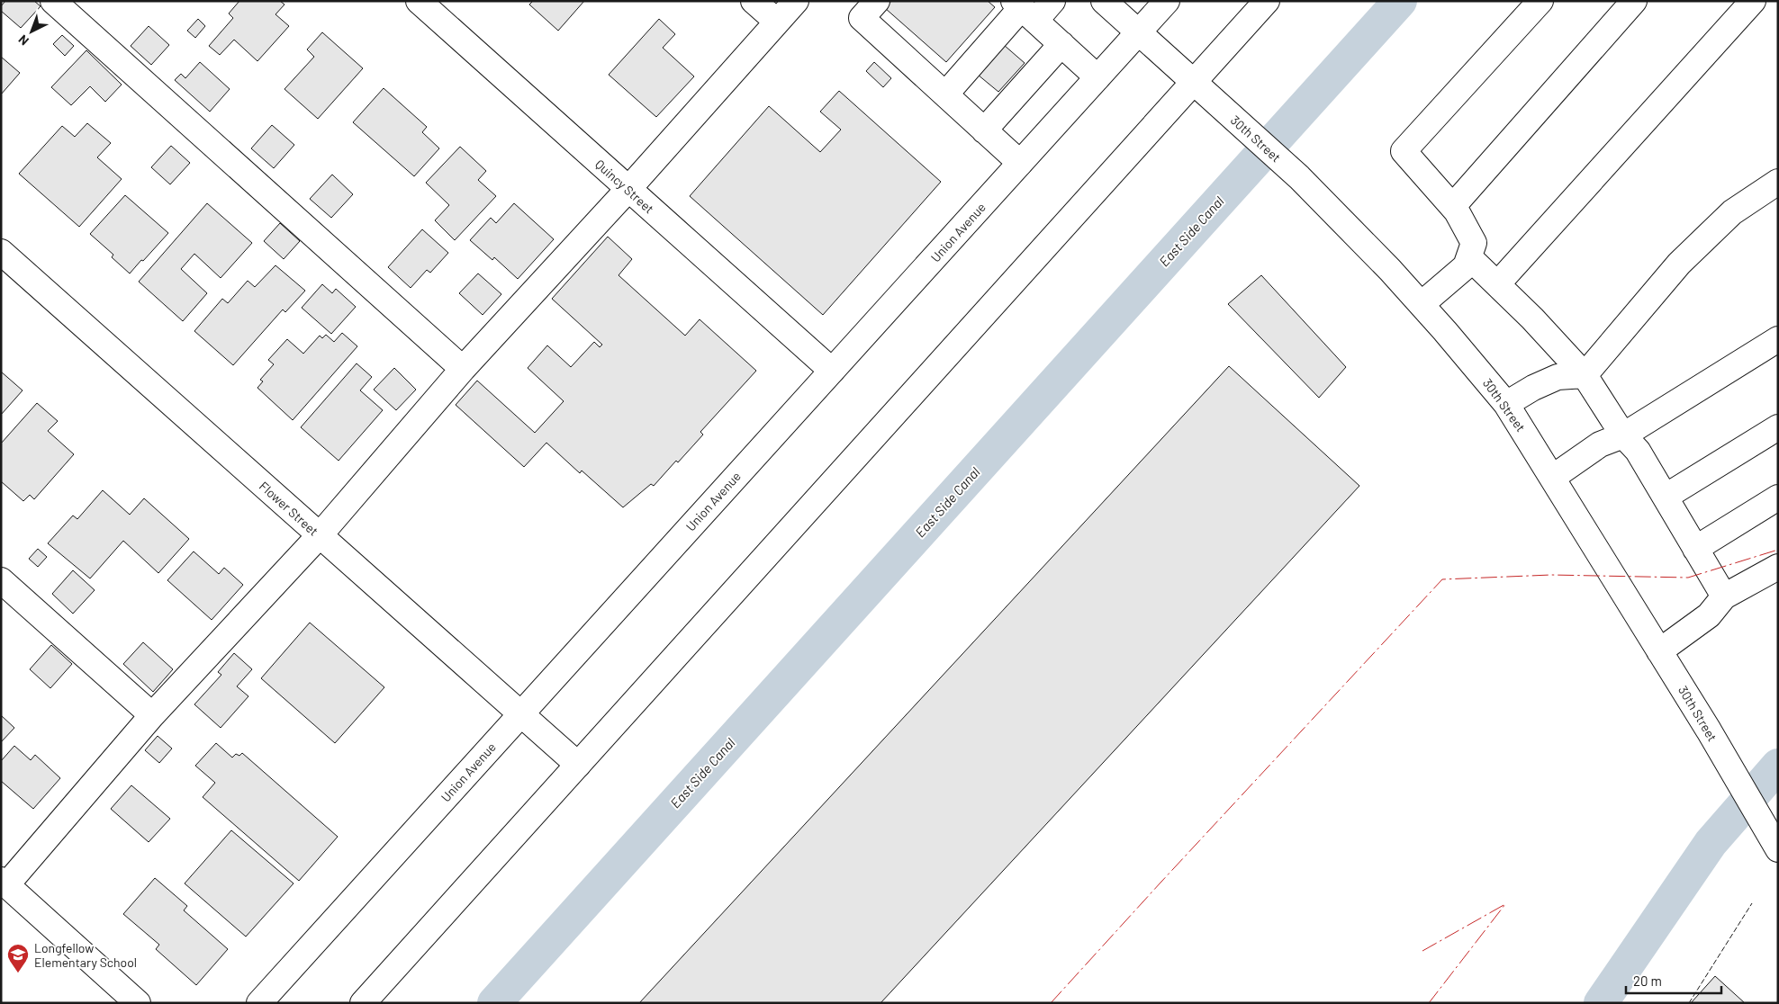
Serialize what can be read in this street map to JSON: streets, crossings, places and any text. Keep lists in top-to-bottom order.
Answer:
{
  "streets": {
    "main road": [
      "30th Street",
      "Quincy Street",
      "Union Avenue",
      "Flower Street"
    ]
  },
  "crossings": [
    ["30th Street", "Union Avenue"],
    ["Quincy Street", "Union Avenue"],
    ["Union Avenue", "Flower Street"]
  ],
  "water": ["East Side Canal"],
  "places": {
    "school or university": ["Longfellow Elementary School"]
  },
  "scale_bar": "20 m",
  "north": "bottom left"
}
